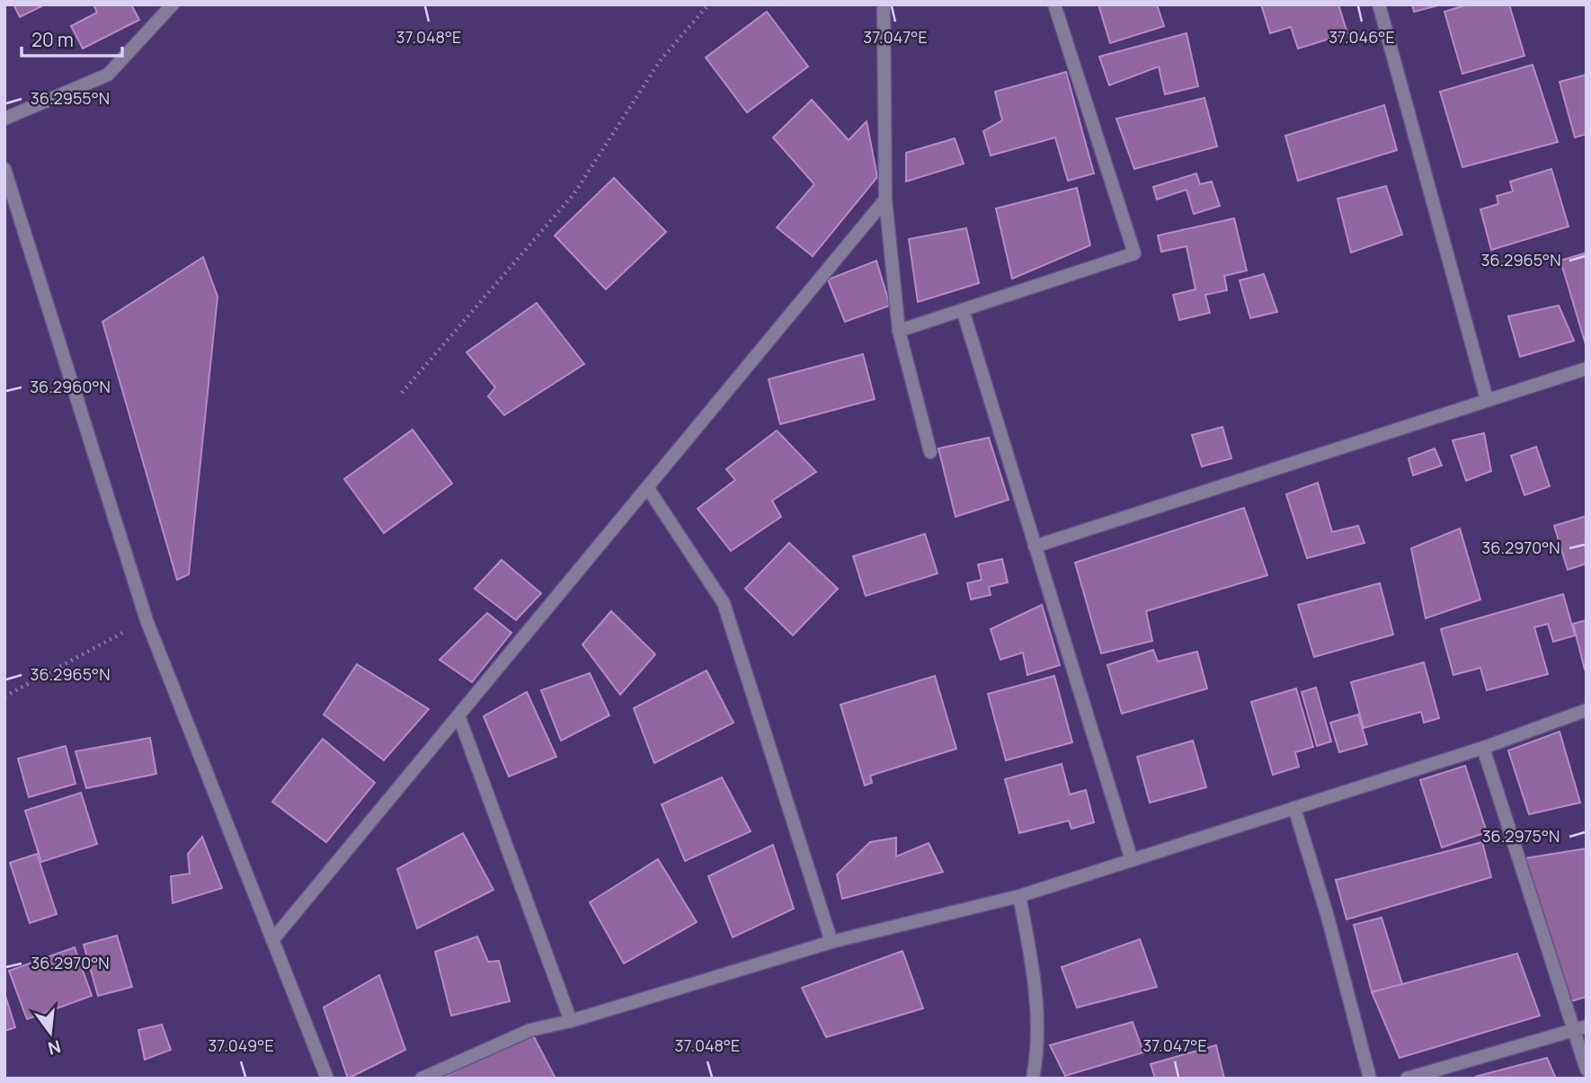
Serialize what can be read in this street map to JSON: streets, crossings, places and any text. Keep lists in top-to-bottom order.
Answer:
{
  "scale_bar": "20 m",
  "north": "bottom",
  "coordinates": [
    "37.048°E",
    "37.047°E",
    "37.046°E",
    "36.2955°N",
    "36.2965°N",
    "36.2960°N",
    "36.2970°N",
    "36.2975°N",
    "37.049°E"
  ]
}
